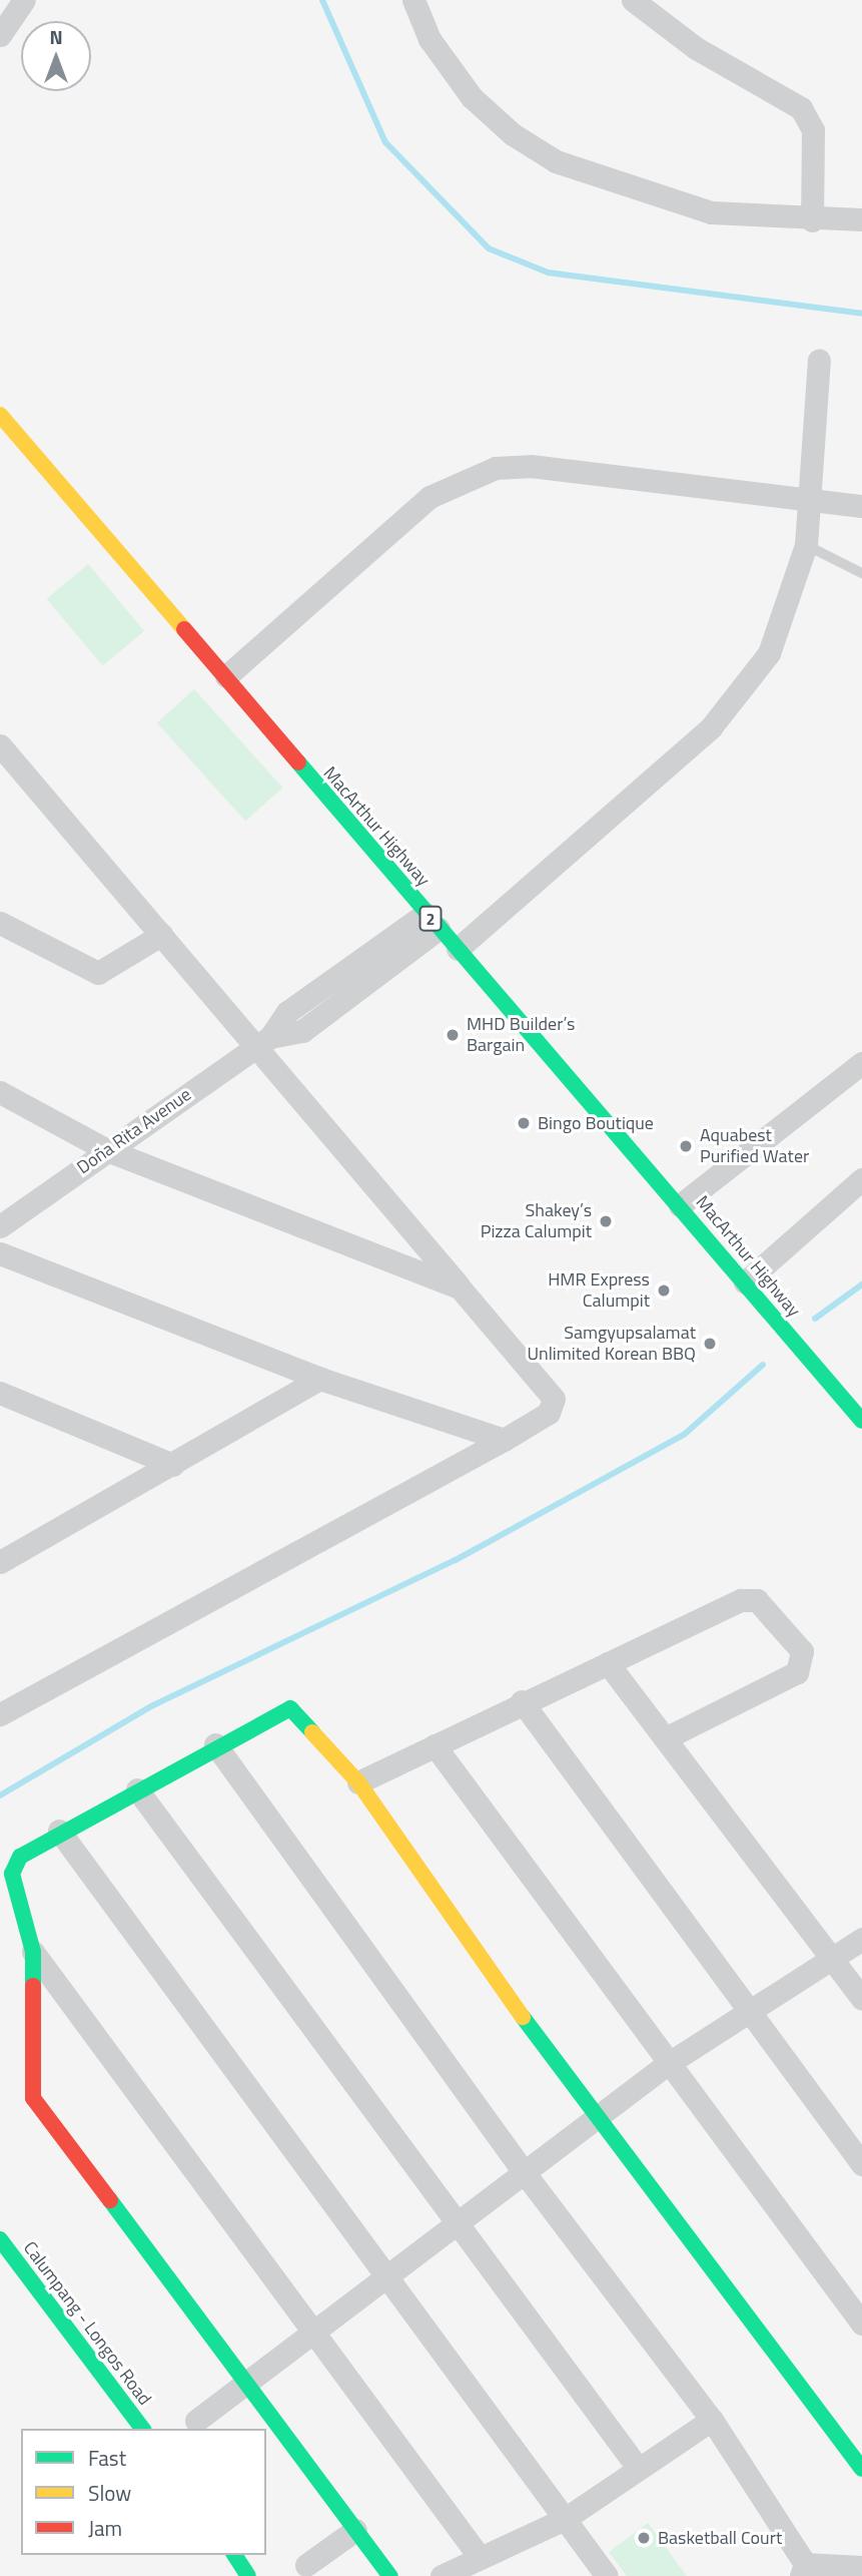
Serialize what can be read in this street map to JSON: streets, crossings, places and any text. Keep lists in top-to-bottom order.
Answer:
{
  "streets": {
    "main road": ["MacArthur Highway", "2", "Calumpang - Longos Road"],
    "street": ["Doña Rita Avenue"]
  },
  "crossings": [
    ["MacArthur Highway", "Doña Rita Avenue"]
  ],
  "places": [
    "MHD Builder’s Bargain",
    "Bingo Boutique",
    "Aquabest Purified Water",
    "Shakey’s Pizza Calumpit",
    "HMR Express Calumpit",
    "Samgyupsalamat Unlimited Korean BBQ",
    "Basketball Court"
  ],
  "legend": ["Fast", "Slow", "Jam"],
  "north": "top"
}
